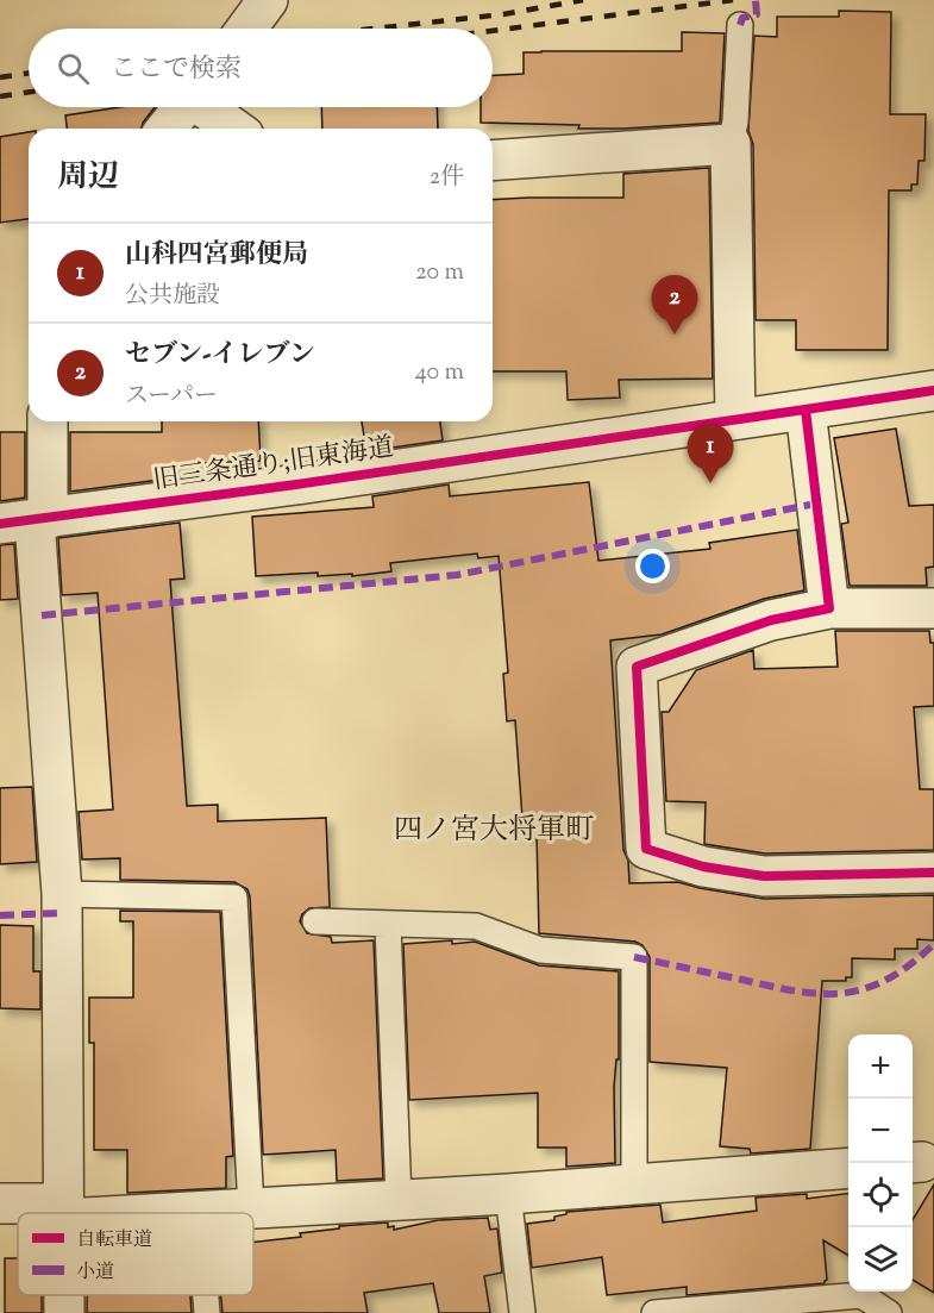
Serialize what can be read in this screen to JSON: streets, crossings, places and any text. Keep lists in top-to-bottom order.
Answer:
{
  "streets": {
    "street": ["旧三条通り;旧東海道"]
  },
  "districts": ["四ノ宮大将軍町"],
  "legend": ["自転車道", "小道"],
  "page": {
    "search": "ここで検索",
    "heading": ["周辺", "2件"],
    "list": [
      {
        "mark": "1",
        "name": "山科四宮郵便局",
        "note": "公共施設",
        "value": "20 m"
      },
      {
        "mark": "2",
        "name": "セブン-イレブン",
        "note": "スーパー",
        "value": "40 m"
      }
    ],
    "pins": ["2", "1"],
    "map_buttons": ["+", "−"]
  }
}
